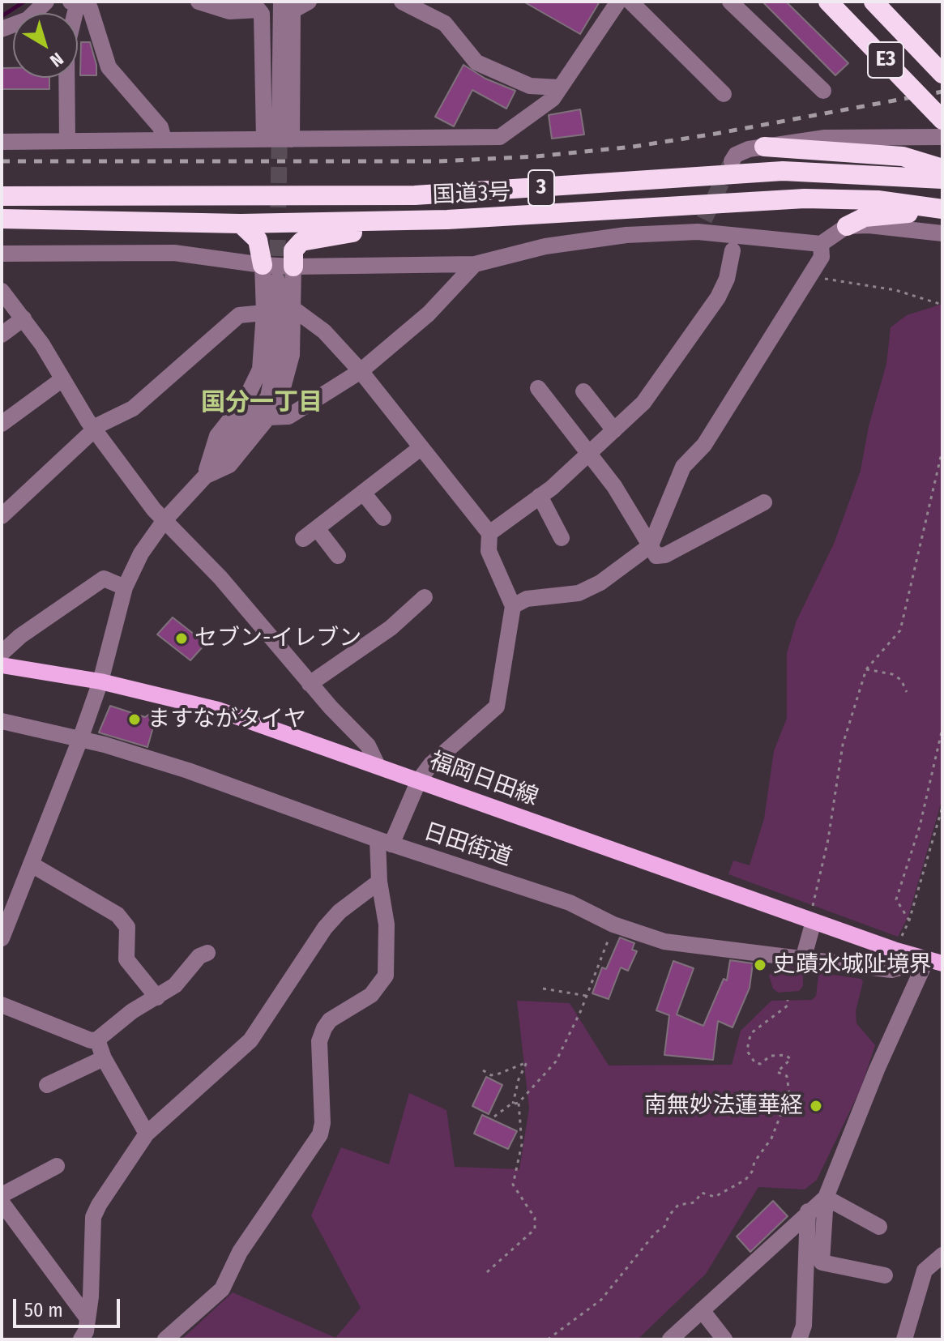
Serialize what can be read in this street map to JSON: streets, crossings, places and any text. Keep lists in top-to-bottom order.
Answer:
{
  "streets": {
    "highway": ["E3", "3", "国道3号"],
    "main road": ["福岡日田線"],
    "street": ["日田街道"]
  },
  "crossings": [
    ["3", "国道3号"],
    ["福岡日田線", "日田街道"]
  ],
  "districts": ["国分一丁目"],
  "places": [
    "セブン-イレブン",
    "ますながタイヤ",
    "史蹟水城阯境界",
    "南無妙法蓮華経"
  ],
  "scale_bar": "50 m",
  "north": "bottom right"
}
